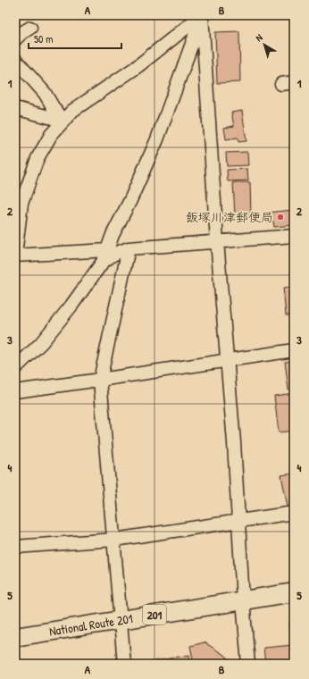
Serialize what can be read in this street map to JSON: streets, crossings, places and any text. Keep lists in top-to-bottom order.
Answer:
{
  "streets": {
    "highway": ["201", "National Route 201"]
  },
  "places": ["飯塚川津郵便局"],
  "scale_bar": "50 m",
  "north": "top left",
  "grid": {
    "columns": ["A", "B"],
    "rows": [
      "1",
      "2",
      "3",
      "4",
      "5"
    ]
  }
}
